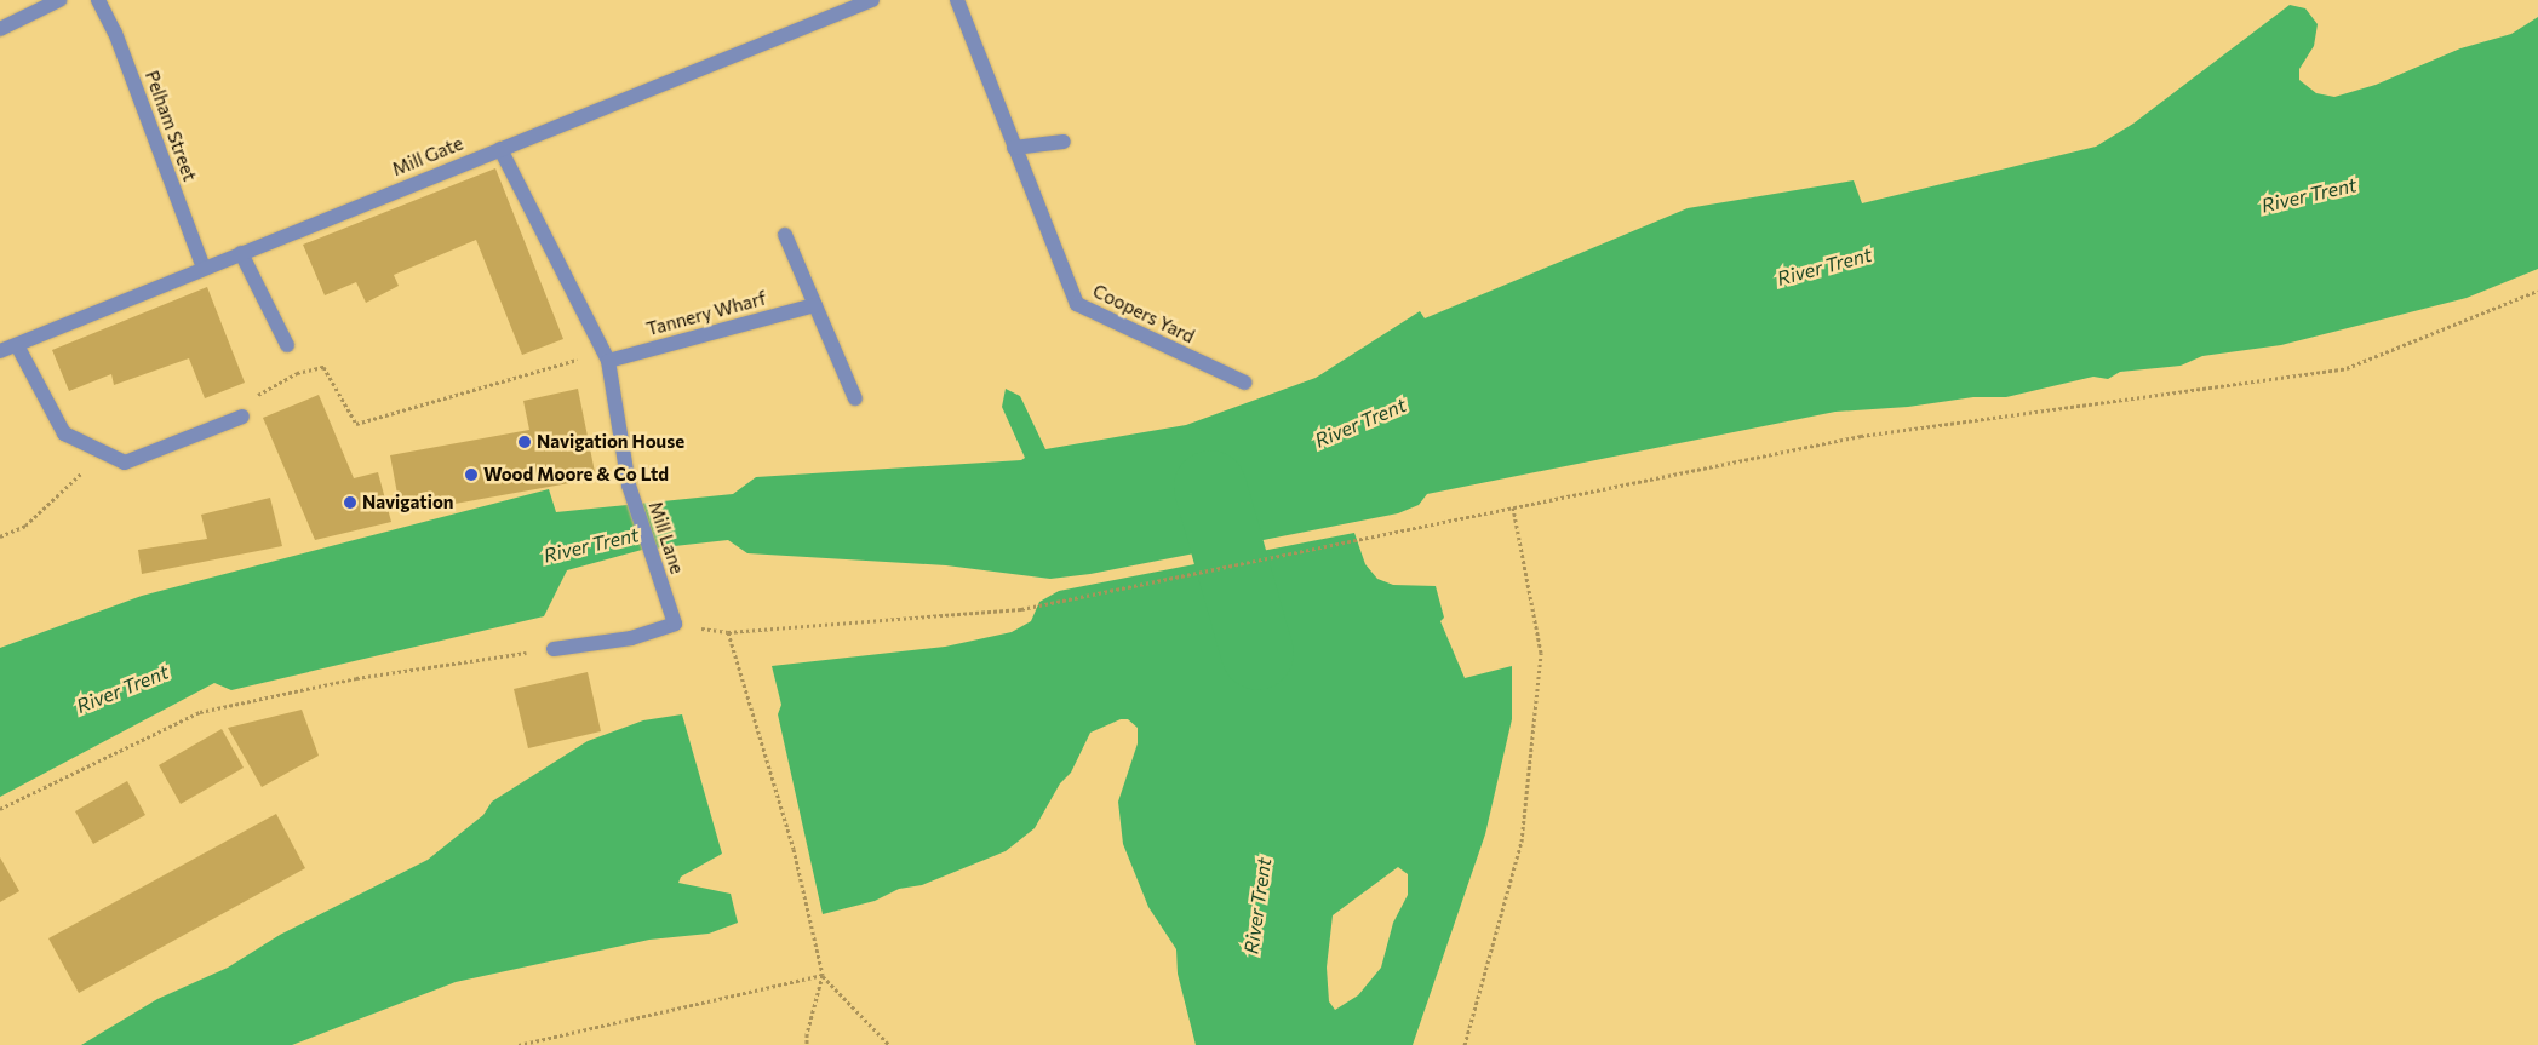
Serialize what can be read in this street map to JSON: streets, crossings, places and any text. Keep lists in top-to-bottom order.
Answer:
{
  "streets": {
    "street": [
      "Pelham Street",
      "Mill Gate",
      "Tannery Wharf",
      "Coopers Yard",
      "Mill Lane"
    ]
  },
  "crossings": [
    ["Pelham Street", "Mill Gate"],
    ["Mill Gate", "Mill Lane"],
    ["Tannery Wharf", "Mill Lane"]
  ],
  "water": ["River Trent"],
  "places": ["Navigation House", "Wood Moore & Co Ltd", "Navigation"]
}
